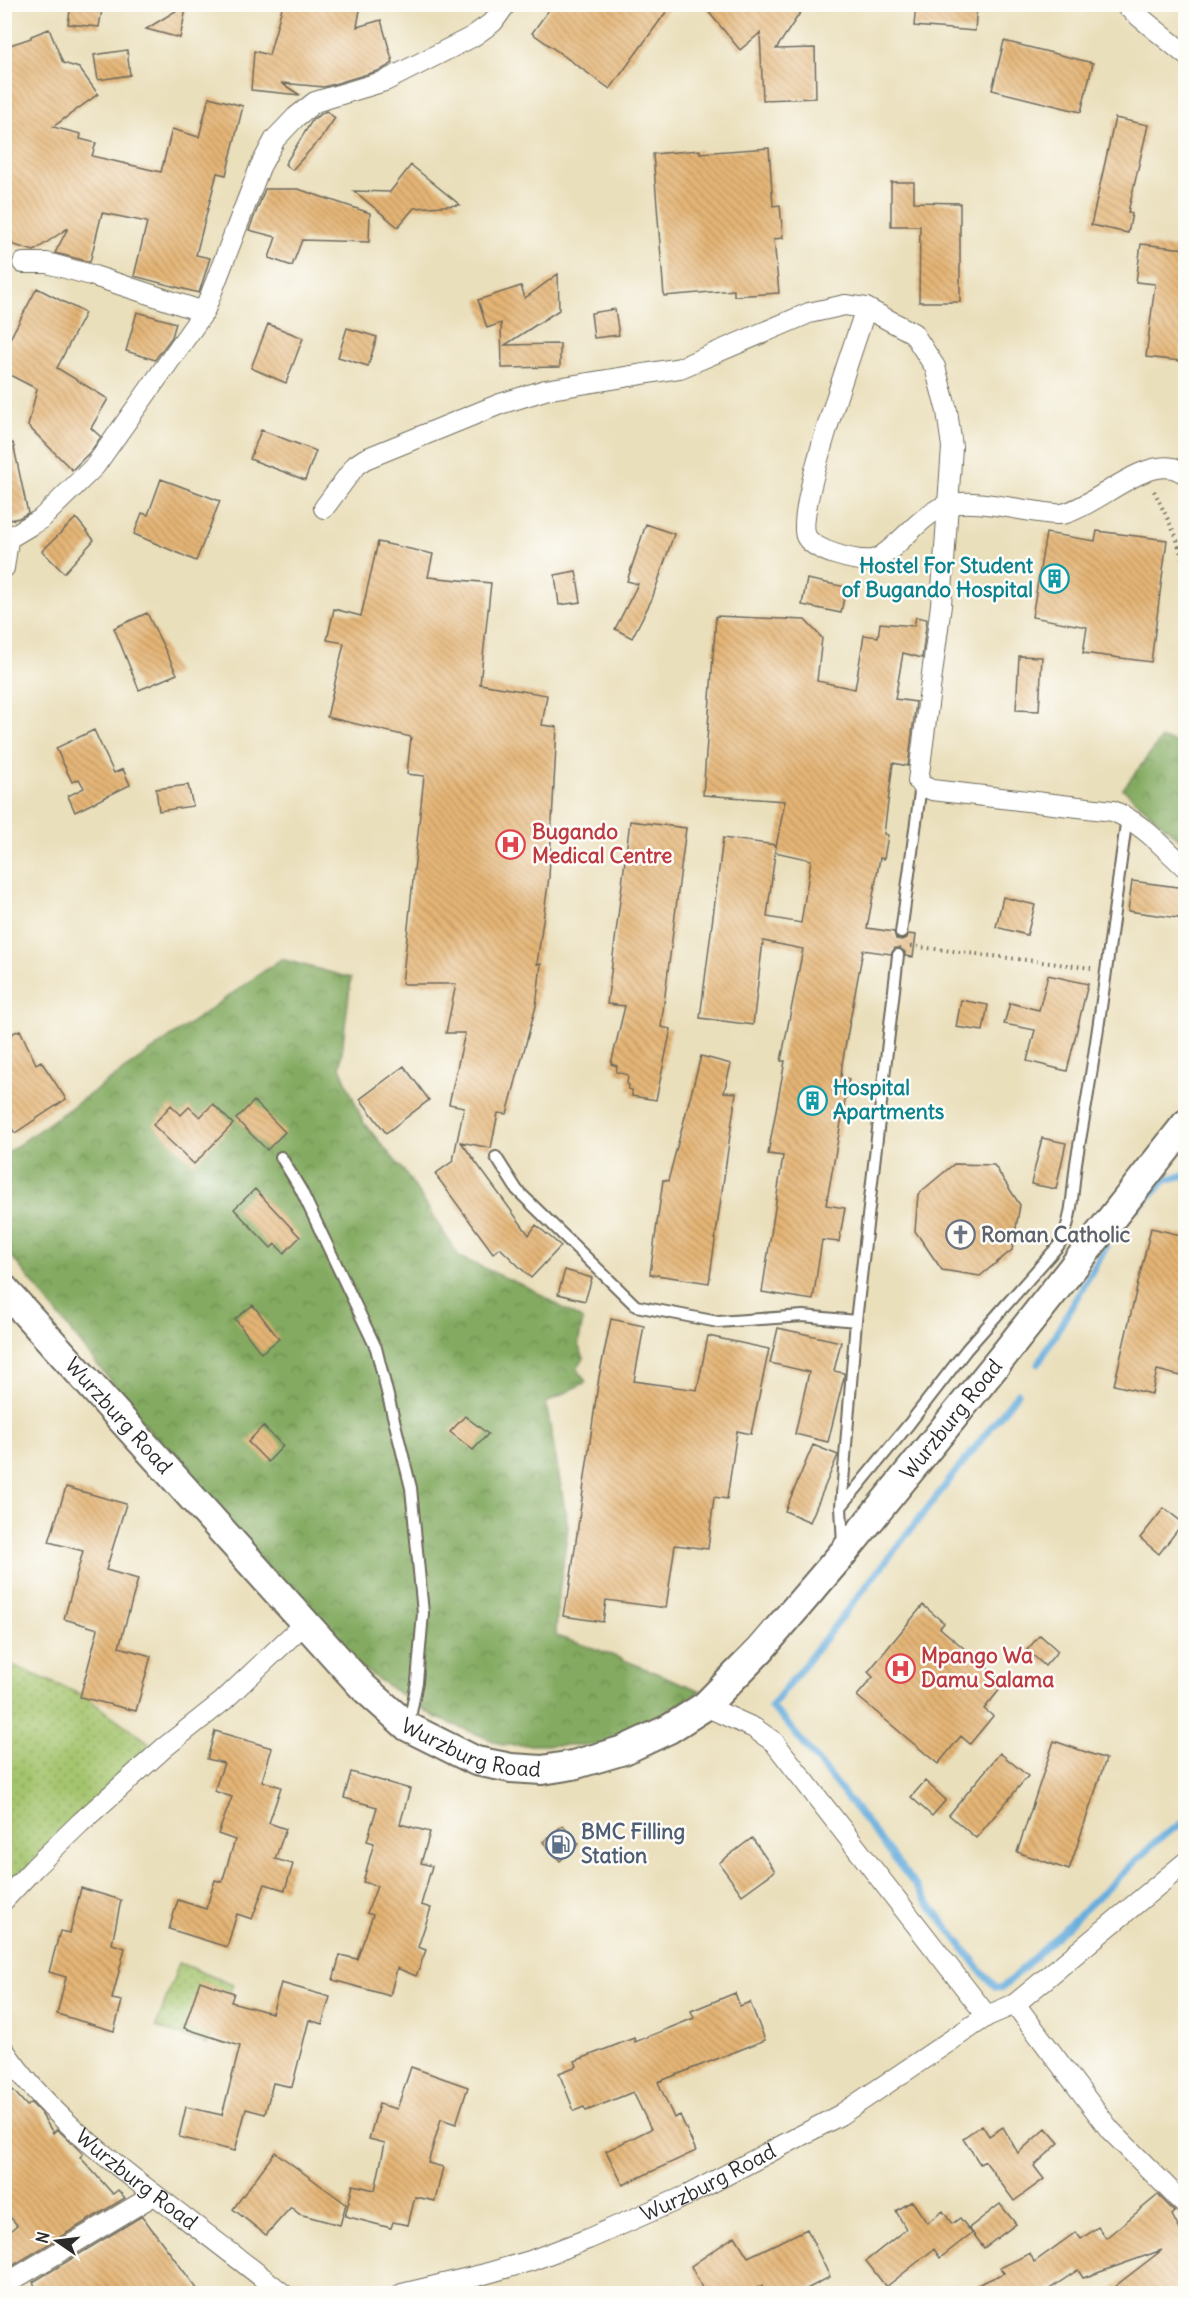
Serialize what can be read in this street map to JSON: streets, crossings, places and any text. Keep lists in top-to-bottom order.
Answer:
{
  "streets": {
    "main road": ["Wurzburg Road"]
  },
  "places": {
    "building": ["Hostel For Student of Bugando Hospital", "Hospital Apartments"],
    "hospital": ["Bugando Medical Centre", "Mpango Wa Damu Salama"],
    "church": ["Roman Catholic"],
    "fuel station": ["BMC Filling Station"]
  },
  "north": "left"
}
